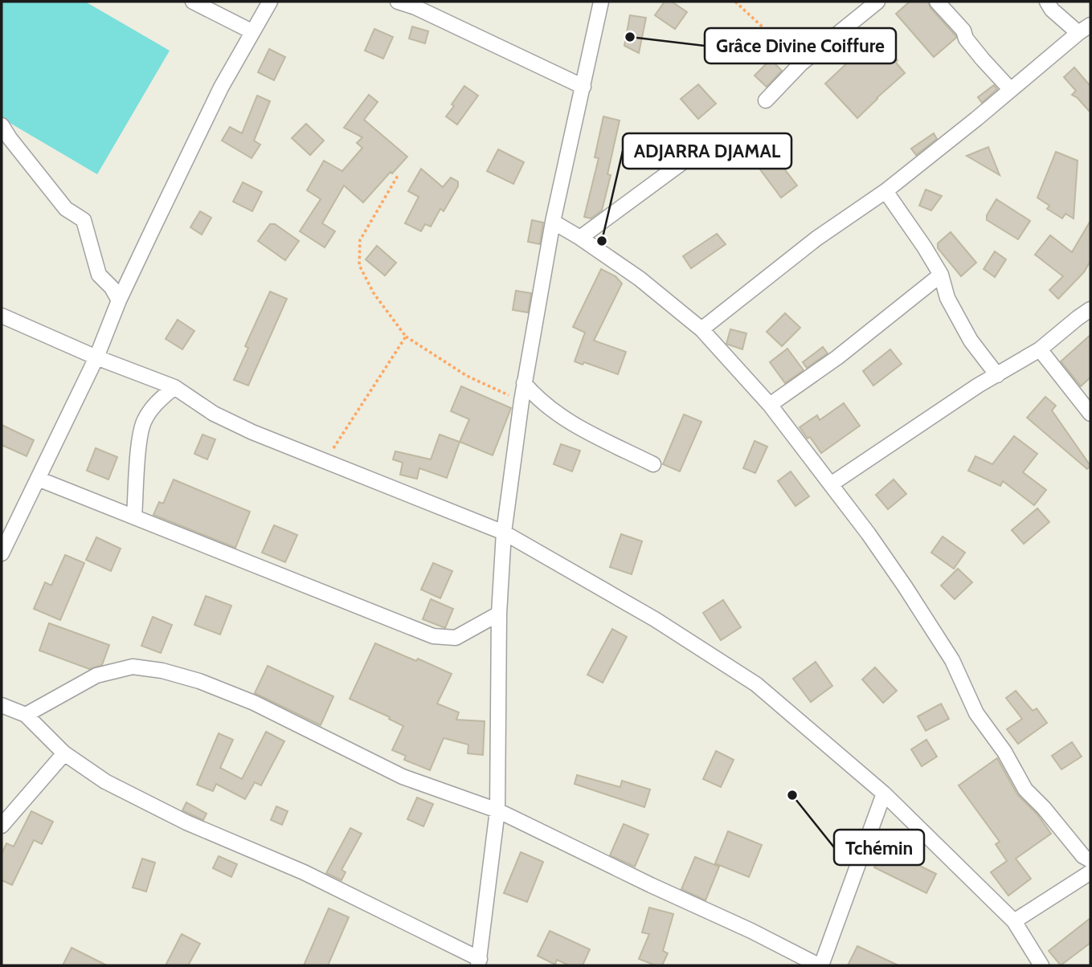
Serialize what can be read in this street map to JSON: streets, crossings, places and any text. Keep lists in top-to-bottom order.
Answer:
{
  "places": ["Grâce Divine Coiffure", "ADJARRA DJAMAL", "Tchémin"]
}
